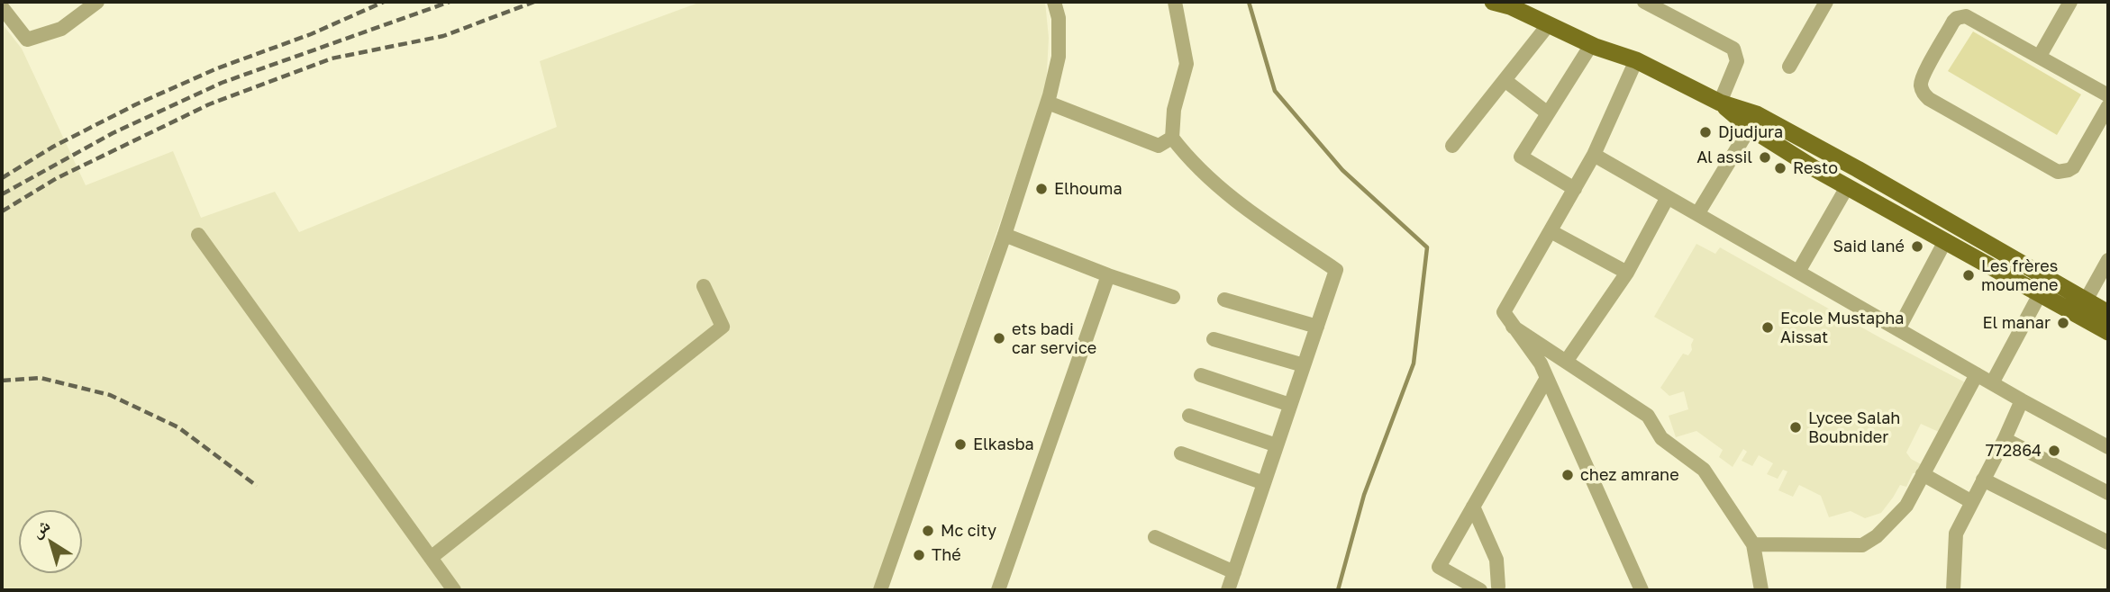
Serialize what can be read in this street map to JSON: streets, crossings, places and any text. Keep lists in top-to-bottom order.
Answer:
{
  "places": [
    "Djudjura",
    "Al assil",
    "Resto",
    "Elhouma",
    "Said lané",
    "Les frères moumene",
    "El manar",
    "Ecole Mustapha Aissat",
    "ets badi car service",
    "Lycee Salah Boubnider",
    "Elkasba",
    "772864",
    "chez amrane",
    "Mc city",
    "Thé"
  ],
  "north": "top left"
}
